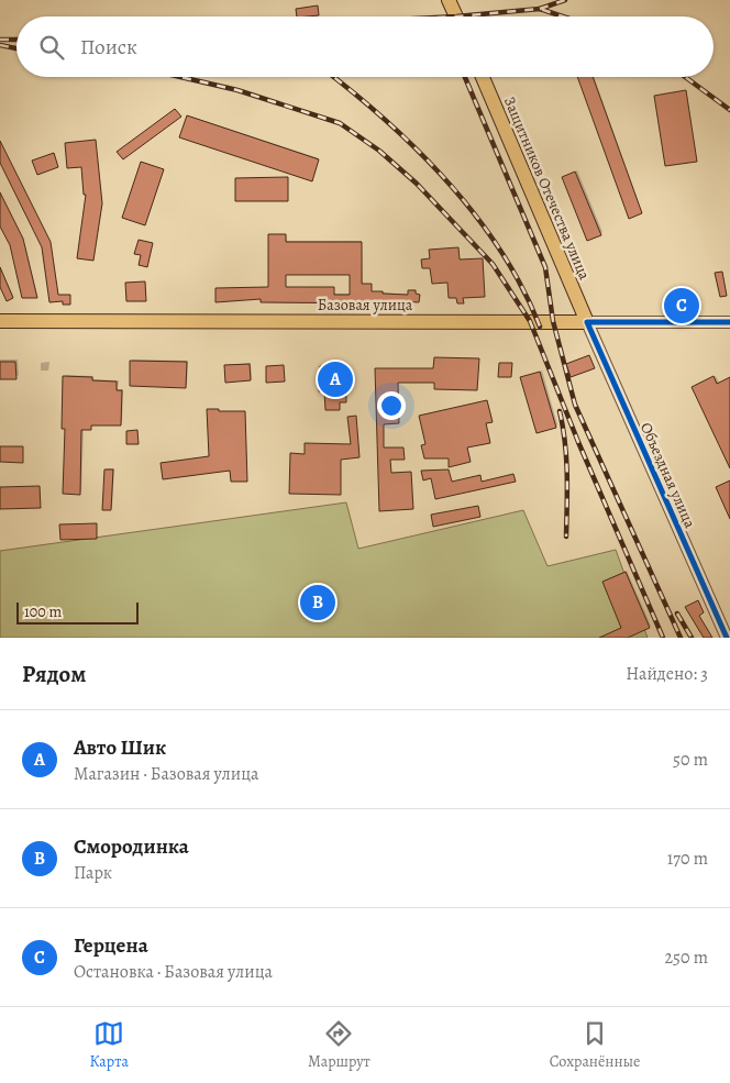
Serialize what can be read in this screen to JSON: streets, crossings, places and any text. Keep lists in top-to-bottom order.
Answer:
{
  "streets": {
    "main road": ["Защитников Отечества улица", "Базовая улица"],
    "street": ["Объездная улица"]
  },
  "crossings": [
    ["Защитников Отечества улица", "Базовая улица"],
    ["Защитников Отечества улица", "Объездная улица"],
    ["Базовая улица", "Объездная улица"]
  ],
  "scale_bar": "100 m",
  "page": {
    "search": "Поиск",
    "pins": ["C", "A", "B"],
    "scale": "100 m",
    "heading": ["Рядом", "Найдено: 3"],
    "list": [
      {
        "mark": "A",
        "name": "Авто Шик",
        "note": "Магазин · Базовая улица",
        "value": "50 m"
      },
      {
        "mark": "B",
        "name": "Смородинка",
        "note": "Парк",
        "value": "170 m"
      },
      {
        "mark": "C",
        "name": "Герцена",
        "note": "Остановка · Базовая улица",
        "value": "250 m"
      }
    ],
    "nav": ["Карта", "Маршрут", "Сохранённые"]
  }
}
